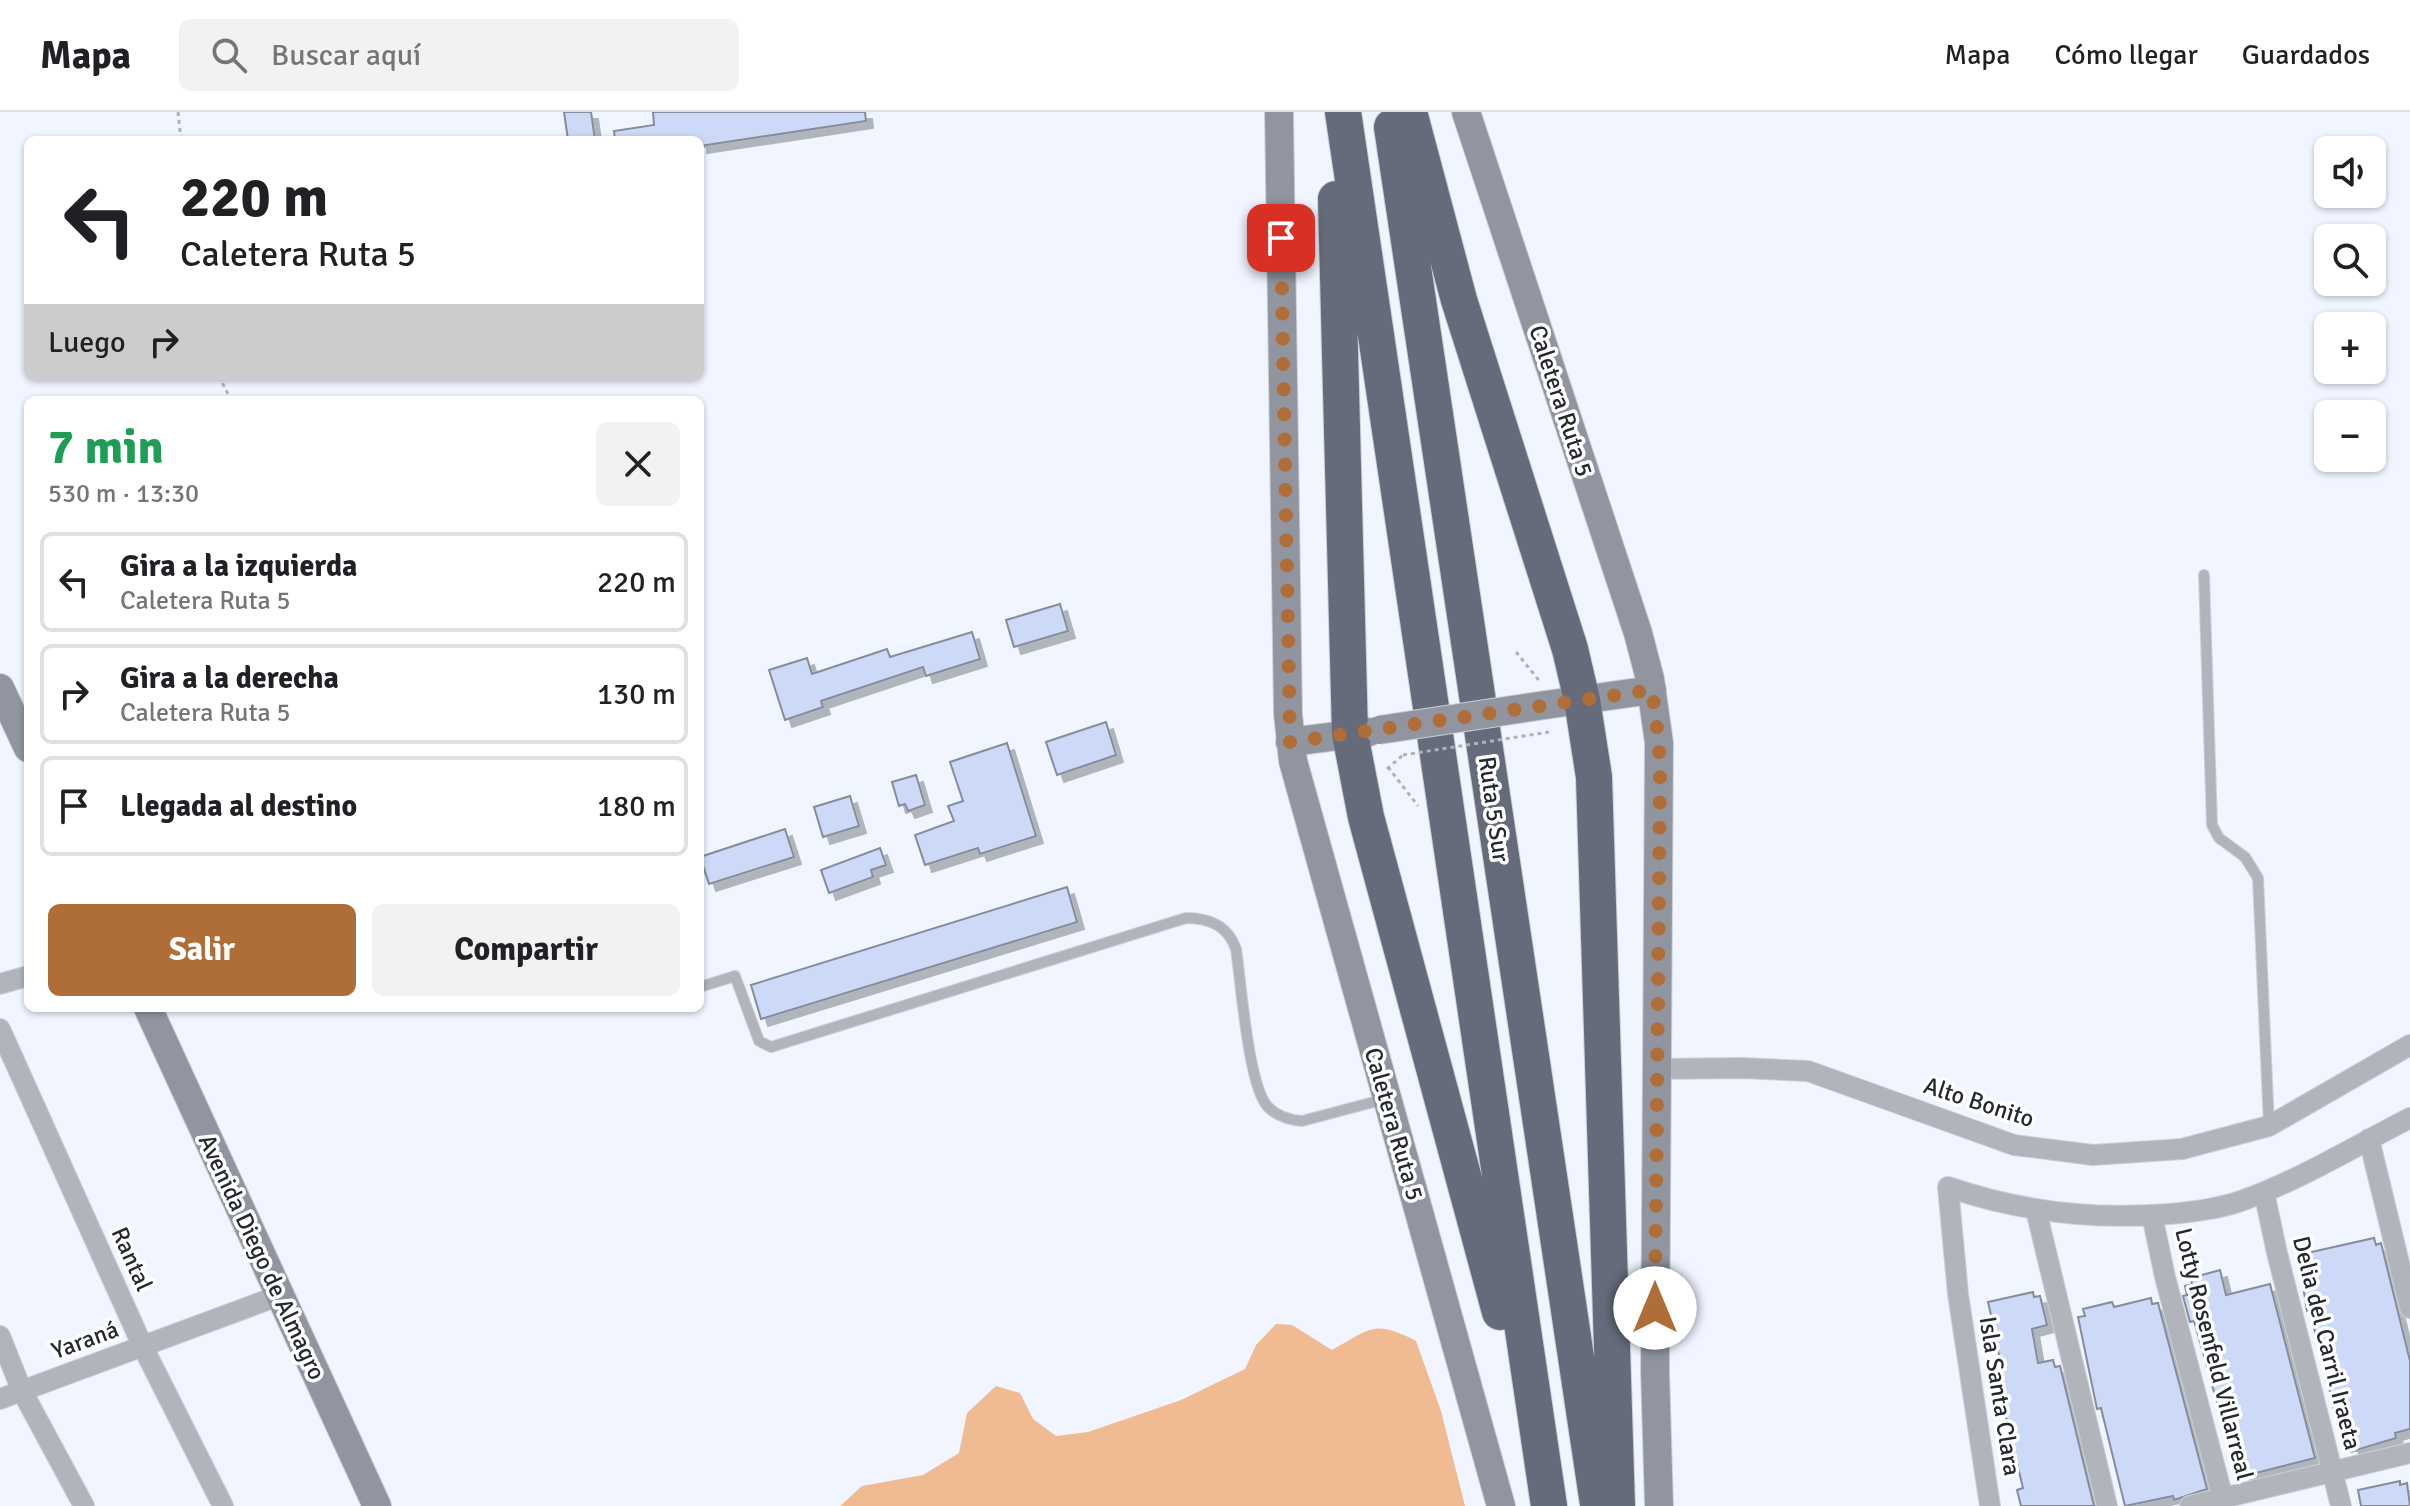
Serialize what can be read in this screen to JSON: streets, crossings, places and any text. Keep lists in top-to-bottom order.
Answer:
{
  "streets": {
    "highway": ["Ruta 5 Sur"],
    "street": [
      "Caletera Ruta 5",
      "Alto Bonito",
      "Avenida Diego de Almagro",
      "Rantal",
      "Yaraná",
      "Delia del Carril Iraeta",
      "Lotty Rosenfeld Villarreal",
      "Isla Santa Clara"
    ]
  },
  "crossings": [
    ["Caletera Ruta 5", "Alto Bonito"],
    ["Avenida Diego de Almagro", "Yaraná"],
    ["Rantal", "Yaraná"]
  ],
  "page": {
    "header": "Mapa",
    "search": "Buscar aquí",
    "nav": ["Mapa", "Cómo llegar", "Guardados"],
    "map_buttons": ["+", "−"],
    "turn": ["220 m", "Caletera Ruta 5"],
    "then": "Luego",
    "heading": ["7 min", "530 m · 13:30"],
    "list": [
      {
        "name": "Gira a la izquierda",
        "note": "Caletera Ruta 5",
        "value": "220 m"
      },
      {
        "name": "Gira a la derecha",
        "note": "Caletera Ruta 5",
        "value": "130 m"
      },
      {
        "name": "Llegada al destino",
        "value": "180 m"
      }
    ],
    "buttons": ["Salir", "Compartir"]
  }
}
